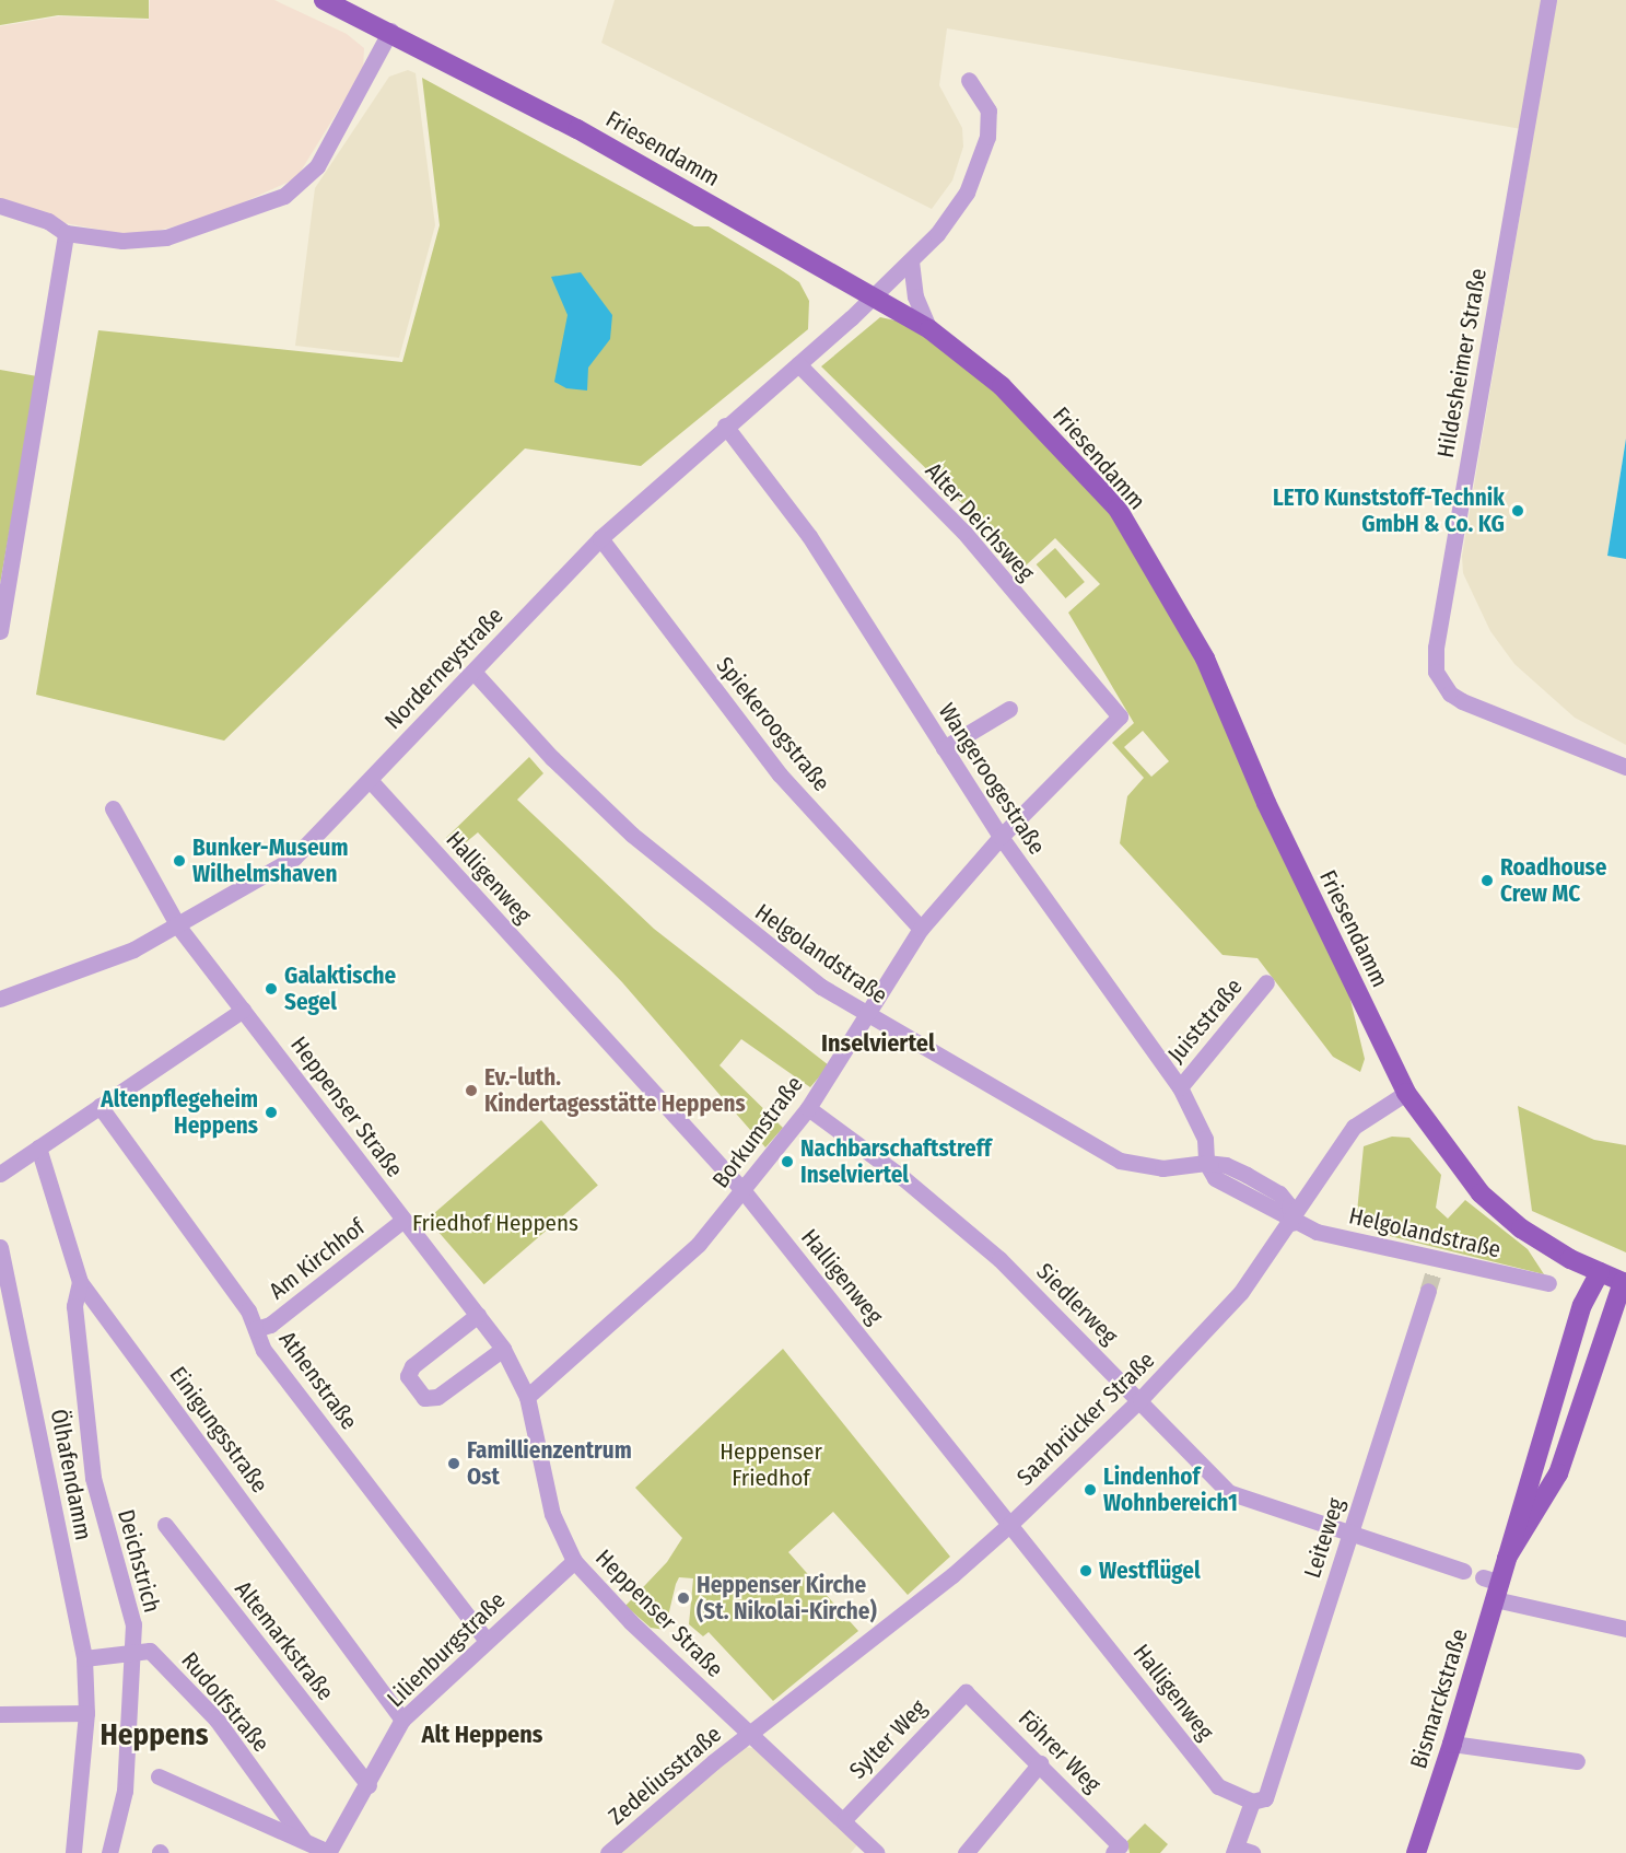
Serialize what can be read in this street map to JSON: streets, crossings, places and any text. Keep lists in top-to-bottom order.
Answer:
{
  "streets": {
    "main road": ["Friesendamm", "Bismarckstraße"],
    "street": [
      "Hildesheimer Straße",
      "Alter Deichsweg",
      "Norderneystraße",
      "Spiekeroogstraße",
      "Wangeroogestraße",
      "Halligenweg",
      "Helgolandstraße",
      "Juiststraße",
      "Heppenser Straße",
      "Borkumstraße",
      "Am Kirchhof",
      "Siedlerweg",
      "Athenstraße",
      "Saarbrücker Straße",
      "Einigungsstraße",
      "Ölhafendamm",
      "Leiteweg",
      "Deichstrich",
      "Altemarkstraße",
      "Lilienburgstraße",
      "Rudolfstraße",
      "Sylter Weg",
      "Föhrer Weg",
      "Zedeliusstraße"
    ]
  },
  "crossings": [
    ["Friesendamm", "Norderneystraße"],
    ["Friesendamm", "Saarbrücker Straße"],
    ["Friesendamm", "Bismarckstraße"],
    ["Alter Deichsweg", "Norderneystraße"],
    ["Alter Deichsweg", "Borkumstraße"],
    ["Norderneystraße", "Spiekeroogstraße"],
    ["Norderneystraße", "Wangeroogestraße"],
    ["Norderneystraße", "Halligenweg"],
    ["Norderneystraße", "Helgolandstraße"],
    ["Norderneystraße", "Heppenser Straße"],
    ["Spiekeroogstraße", "Borkumstraße"],
    ["Wangeroogestraße", "Helgolandstraße"],
    ["Wangeroogestraße", "Juiststraße"],
    ["Wangeroogestraße", "Borkumstraße"],
    ["Halligenweg", "Borkumstraße"],
    ["Halligenweg", "Saarbrücker Straße"],
    ["Halligenweg", "Leiteweg"],
    ["Helgolandstraße", "Borkumstraße"],
    ["Helgolandstraße", "Saarbrücker Straße"],
    ["Heppenser Straße", "Borkumstraße"],
    ["Heppenser Straße", "Am Kirchhof"],
    ["Heppenser Straße", "Saarbrücker Straße"],
    ["Heppenser Straße", "Lilienburgstraße"],
    ["Heppenser Straße", "Sylter Weg"],
    ["Heppenser Straße", "Zedeliusstraße"],
    ["Borkumstraße", "Siedlerweg"],
    ["Am Kirchhof", "Athenstraße"],
    ["Siedlerweg", "Saarbrücker Straße"],
    ["Siedlerweg", "Leiteweg"],
    ["Athenstraße", "Lilienburgstraße"],
    ["Saarbrücker Straße", "Zedeliusstraße"],
    ["Einigungsstraße", "Deichstrich"],
    ["Einigungsstraße", "Lilienburgstraße"],
    ["Deichstrich", "Rudolfstraße"],
    ["Altemarkstraße", "Lilienburgstraße"],
    ["Sylter Weg", "Föhrer Weg"]
  ],
  "districts": ["Inselviertel", "Alt Heppens", "Heppens"],
  "parks": ["Friedhof Heppens", "Heppenser Friedhof"],
  "places": [
    "LETO Kunststoff-Technik GmbH & Co. KG",
    "Bunker-Museum Wilhelmshaven",
    "Roadhouse Crew MC",
    "Galaktische Segel",
    "Ev.-luth. Kindertagesstätte Heppens",
    "Altenpflegeheim Heppens",
    "Nachbarschaftstreff Inselviertel",
    "Famillienzentrum Ost",
    "Lindenhof Wohnbereich1",
    "Westflügel",
    "Heppenser Kirche (St. Nikolai-Kirche)"
  ]
}
